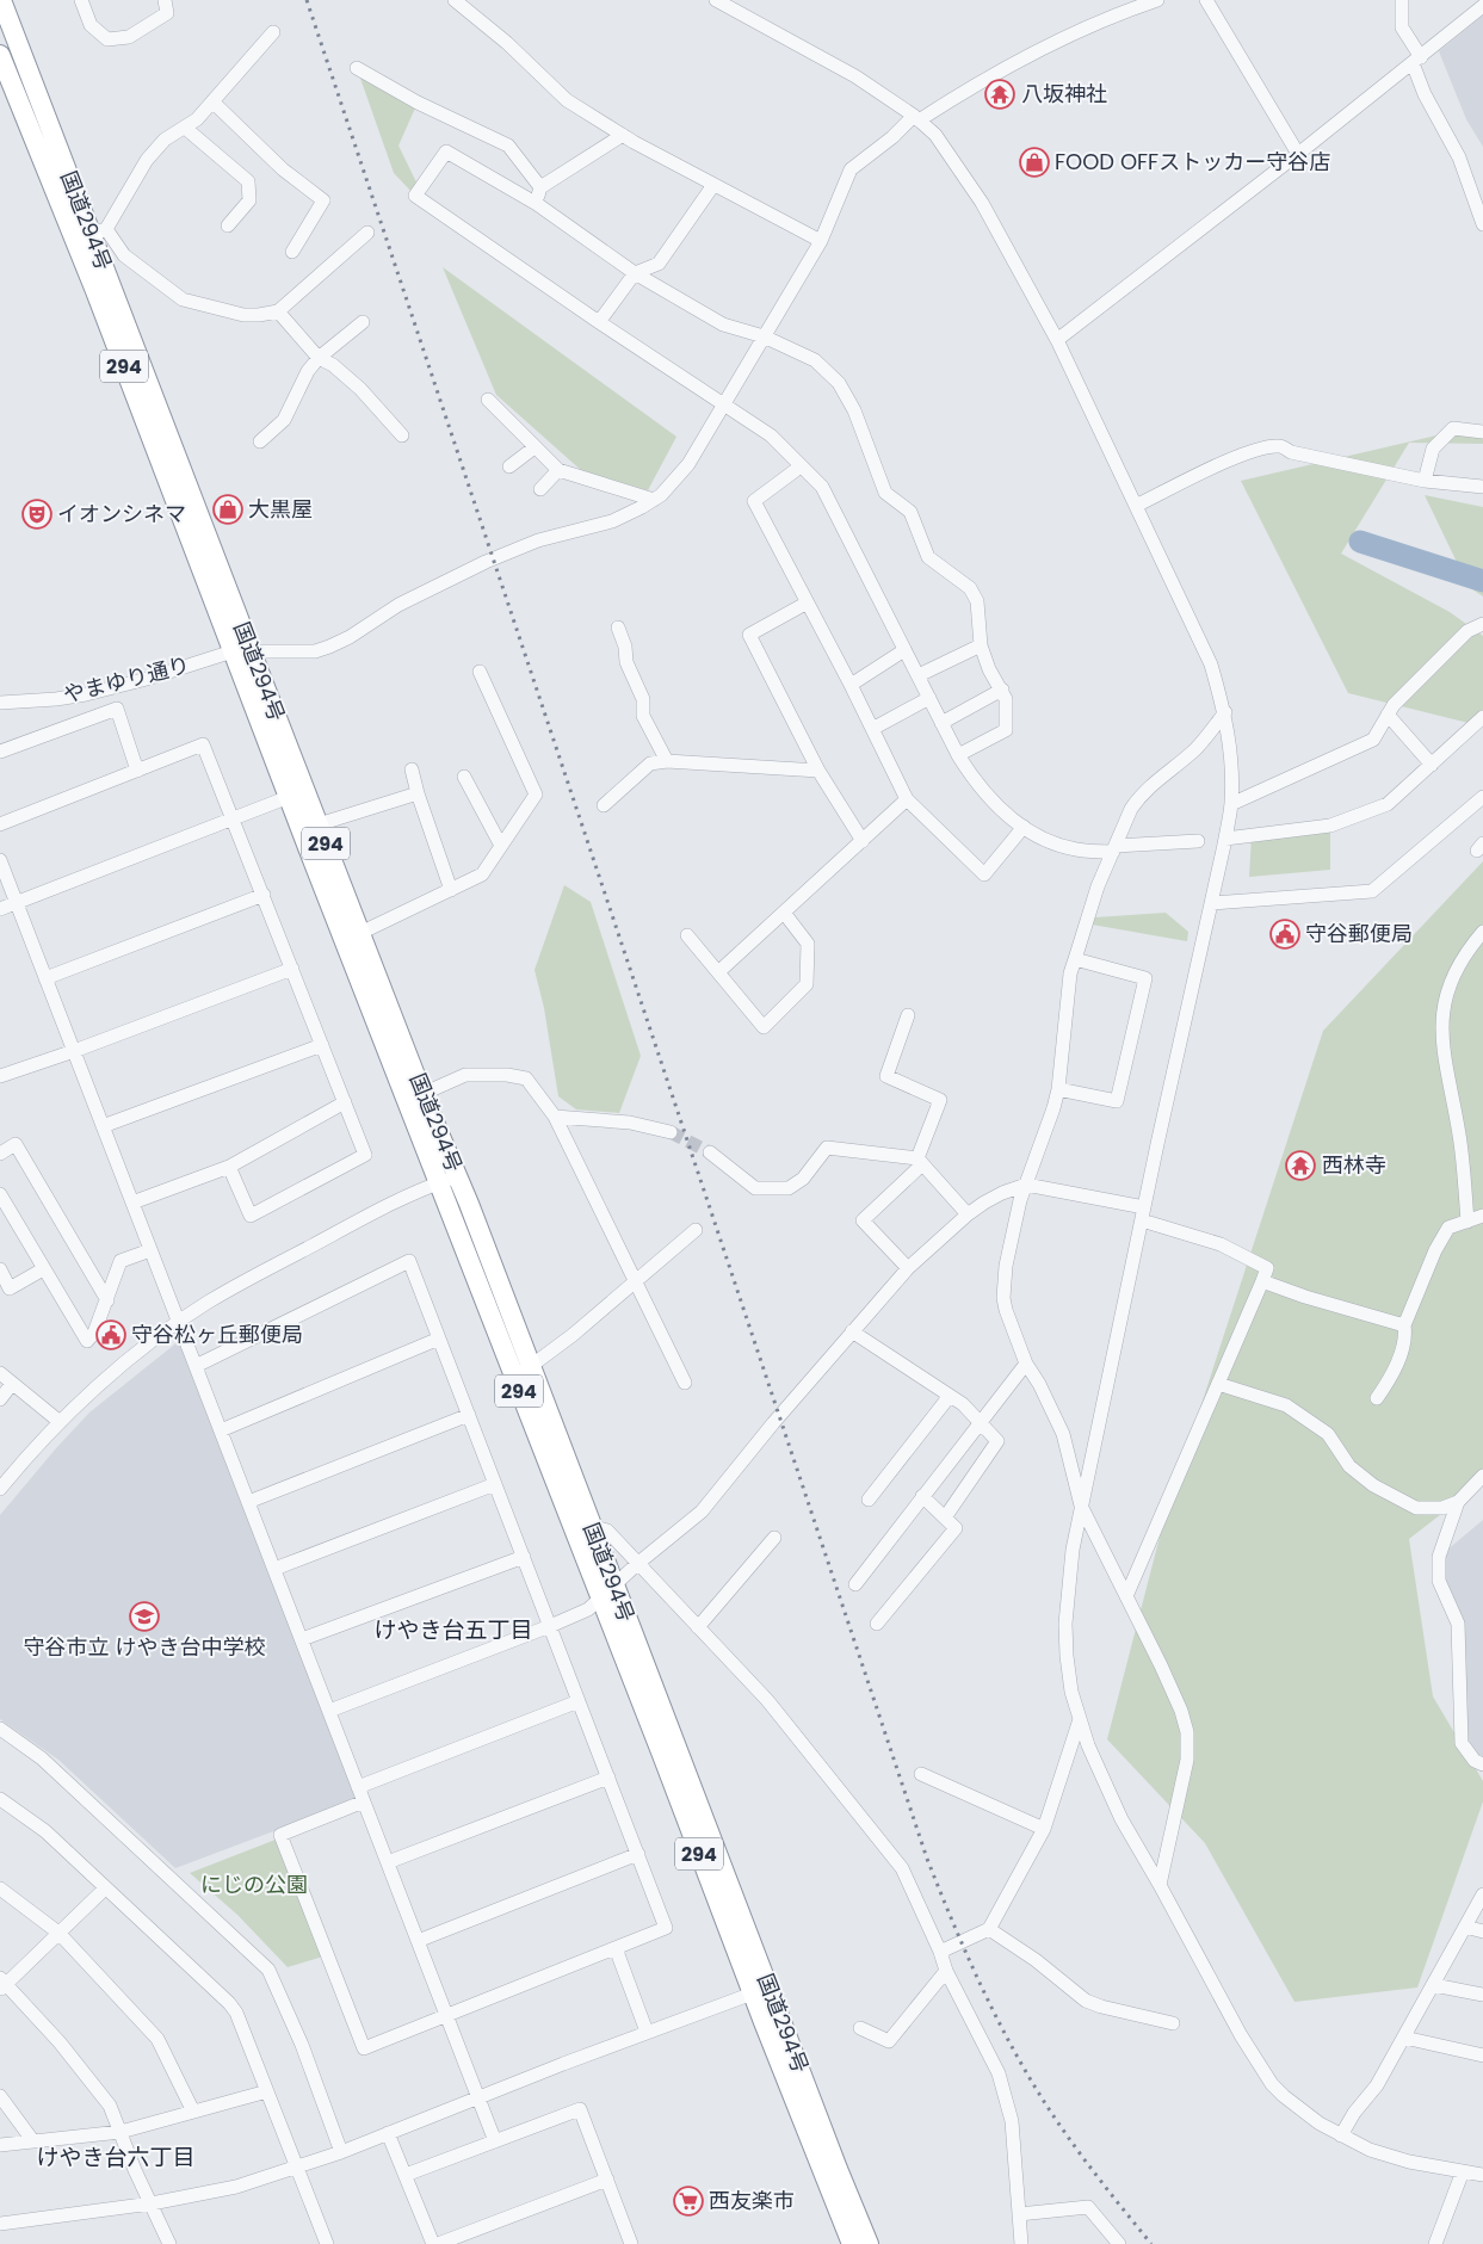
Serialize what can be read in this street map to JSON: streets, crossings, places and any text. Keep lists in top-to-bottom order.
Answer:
{
  "streets": {
    "highway": ["国道294号", "294"],
    "street": ["やまゆり通り"]
  },
  "crossings": [
    ["国道294号", "やまゆり通り"]
  ],
  "districts": ["けやき台五丁目", "けやき台六丁目"],
  "parks": ["にじの公園"],
  "places": {
    "temple": ["八坂神社", "西林寺"],
    "shop": ["FOOD OFFストッカー守谷店", "大黒屋"],
    "theatre": ["イオンシネマ"],
    "public building": ["守谷郵便局", "守谷松ヶ丘郵便局"],
    "school or university": ["守谷市立 けやき台中学校"],
    "supermarket": ["西友楽市"]
  }
}
